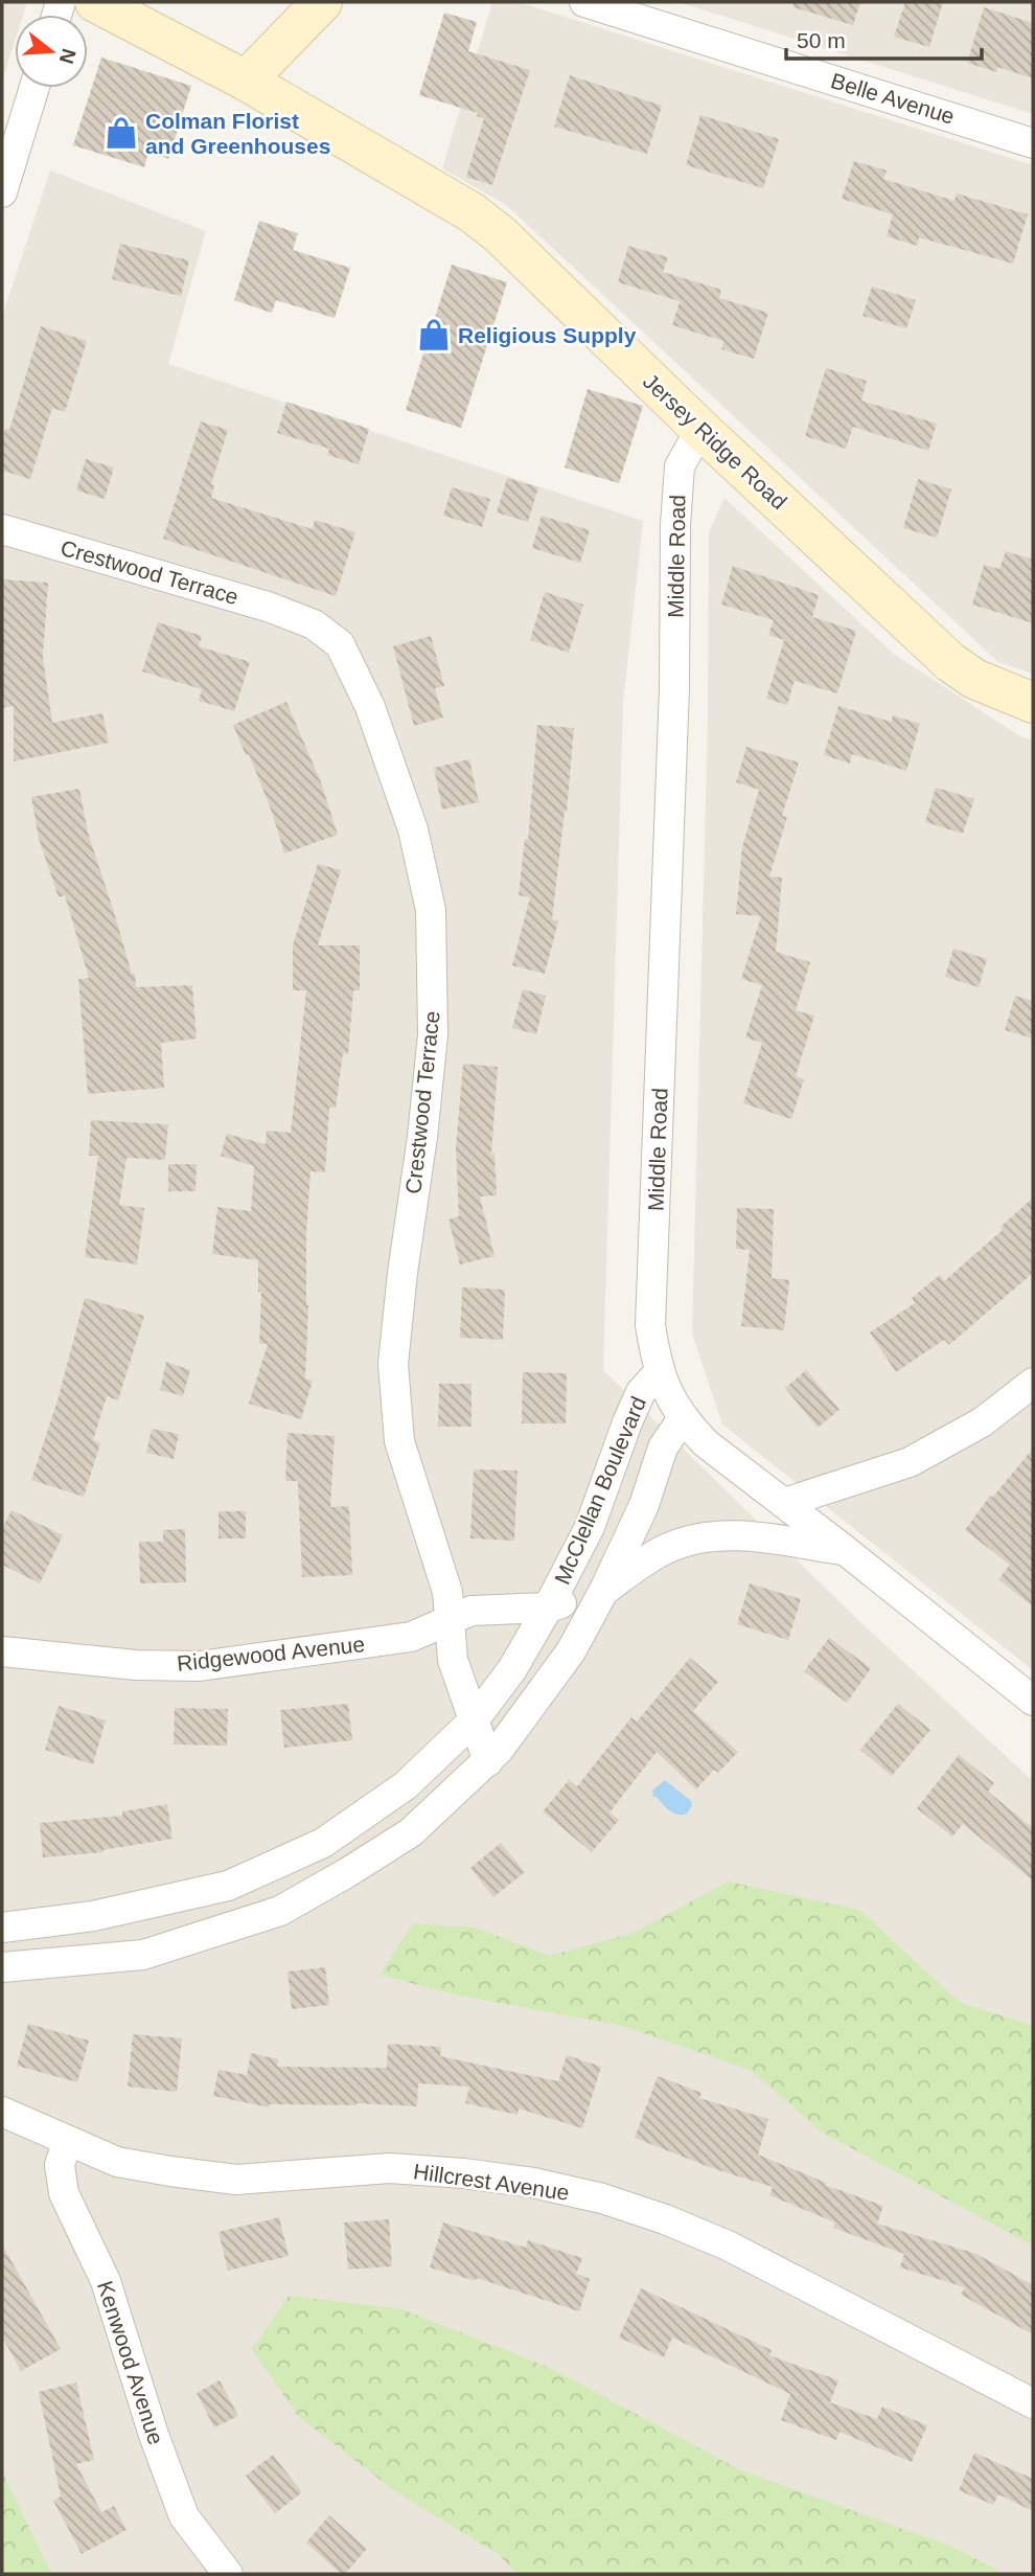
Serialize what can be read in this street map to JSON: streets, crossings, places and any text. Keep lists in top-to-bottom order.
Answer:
{
  "streets": {
    "street": [
      "Belle Avenue",
      "Jersey Ridge Road",
      "Middle Road",
      "Crestwood Terrace",
      "McClellan Boulevard",
      "Ridgewood Avenue",
      "Hillcrest Avenue",
      "Kenwood Avenue"
    ]
  },
  "crossings": [
    ["Jersey Ridge Road", "Middle Road"],
    ["Middle Road", "McClellan Boulevard"],
    ["Crestwood Terrace", "Ridgewood Avenue"],
    ["McClellan Boulevard", "Ridgewood Avenue"],
    ["Hillcrest Avenue", "Kenwood Avenue"]
  ],
  "places": {
    "shop": ["Colman Florist and Greenhouses", "Religious Supply"]
  },
  "scale_bar": "50 m",
  "north": "right"
}
